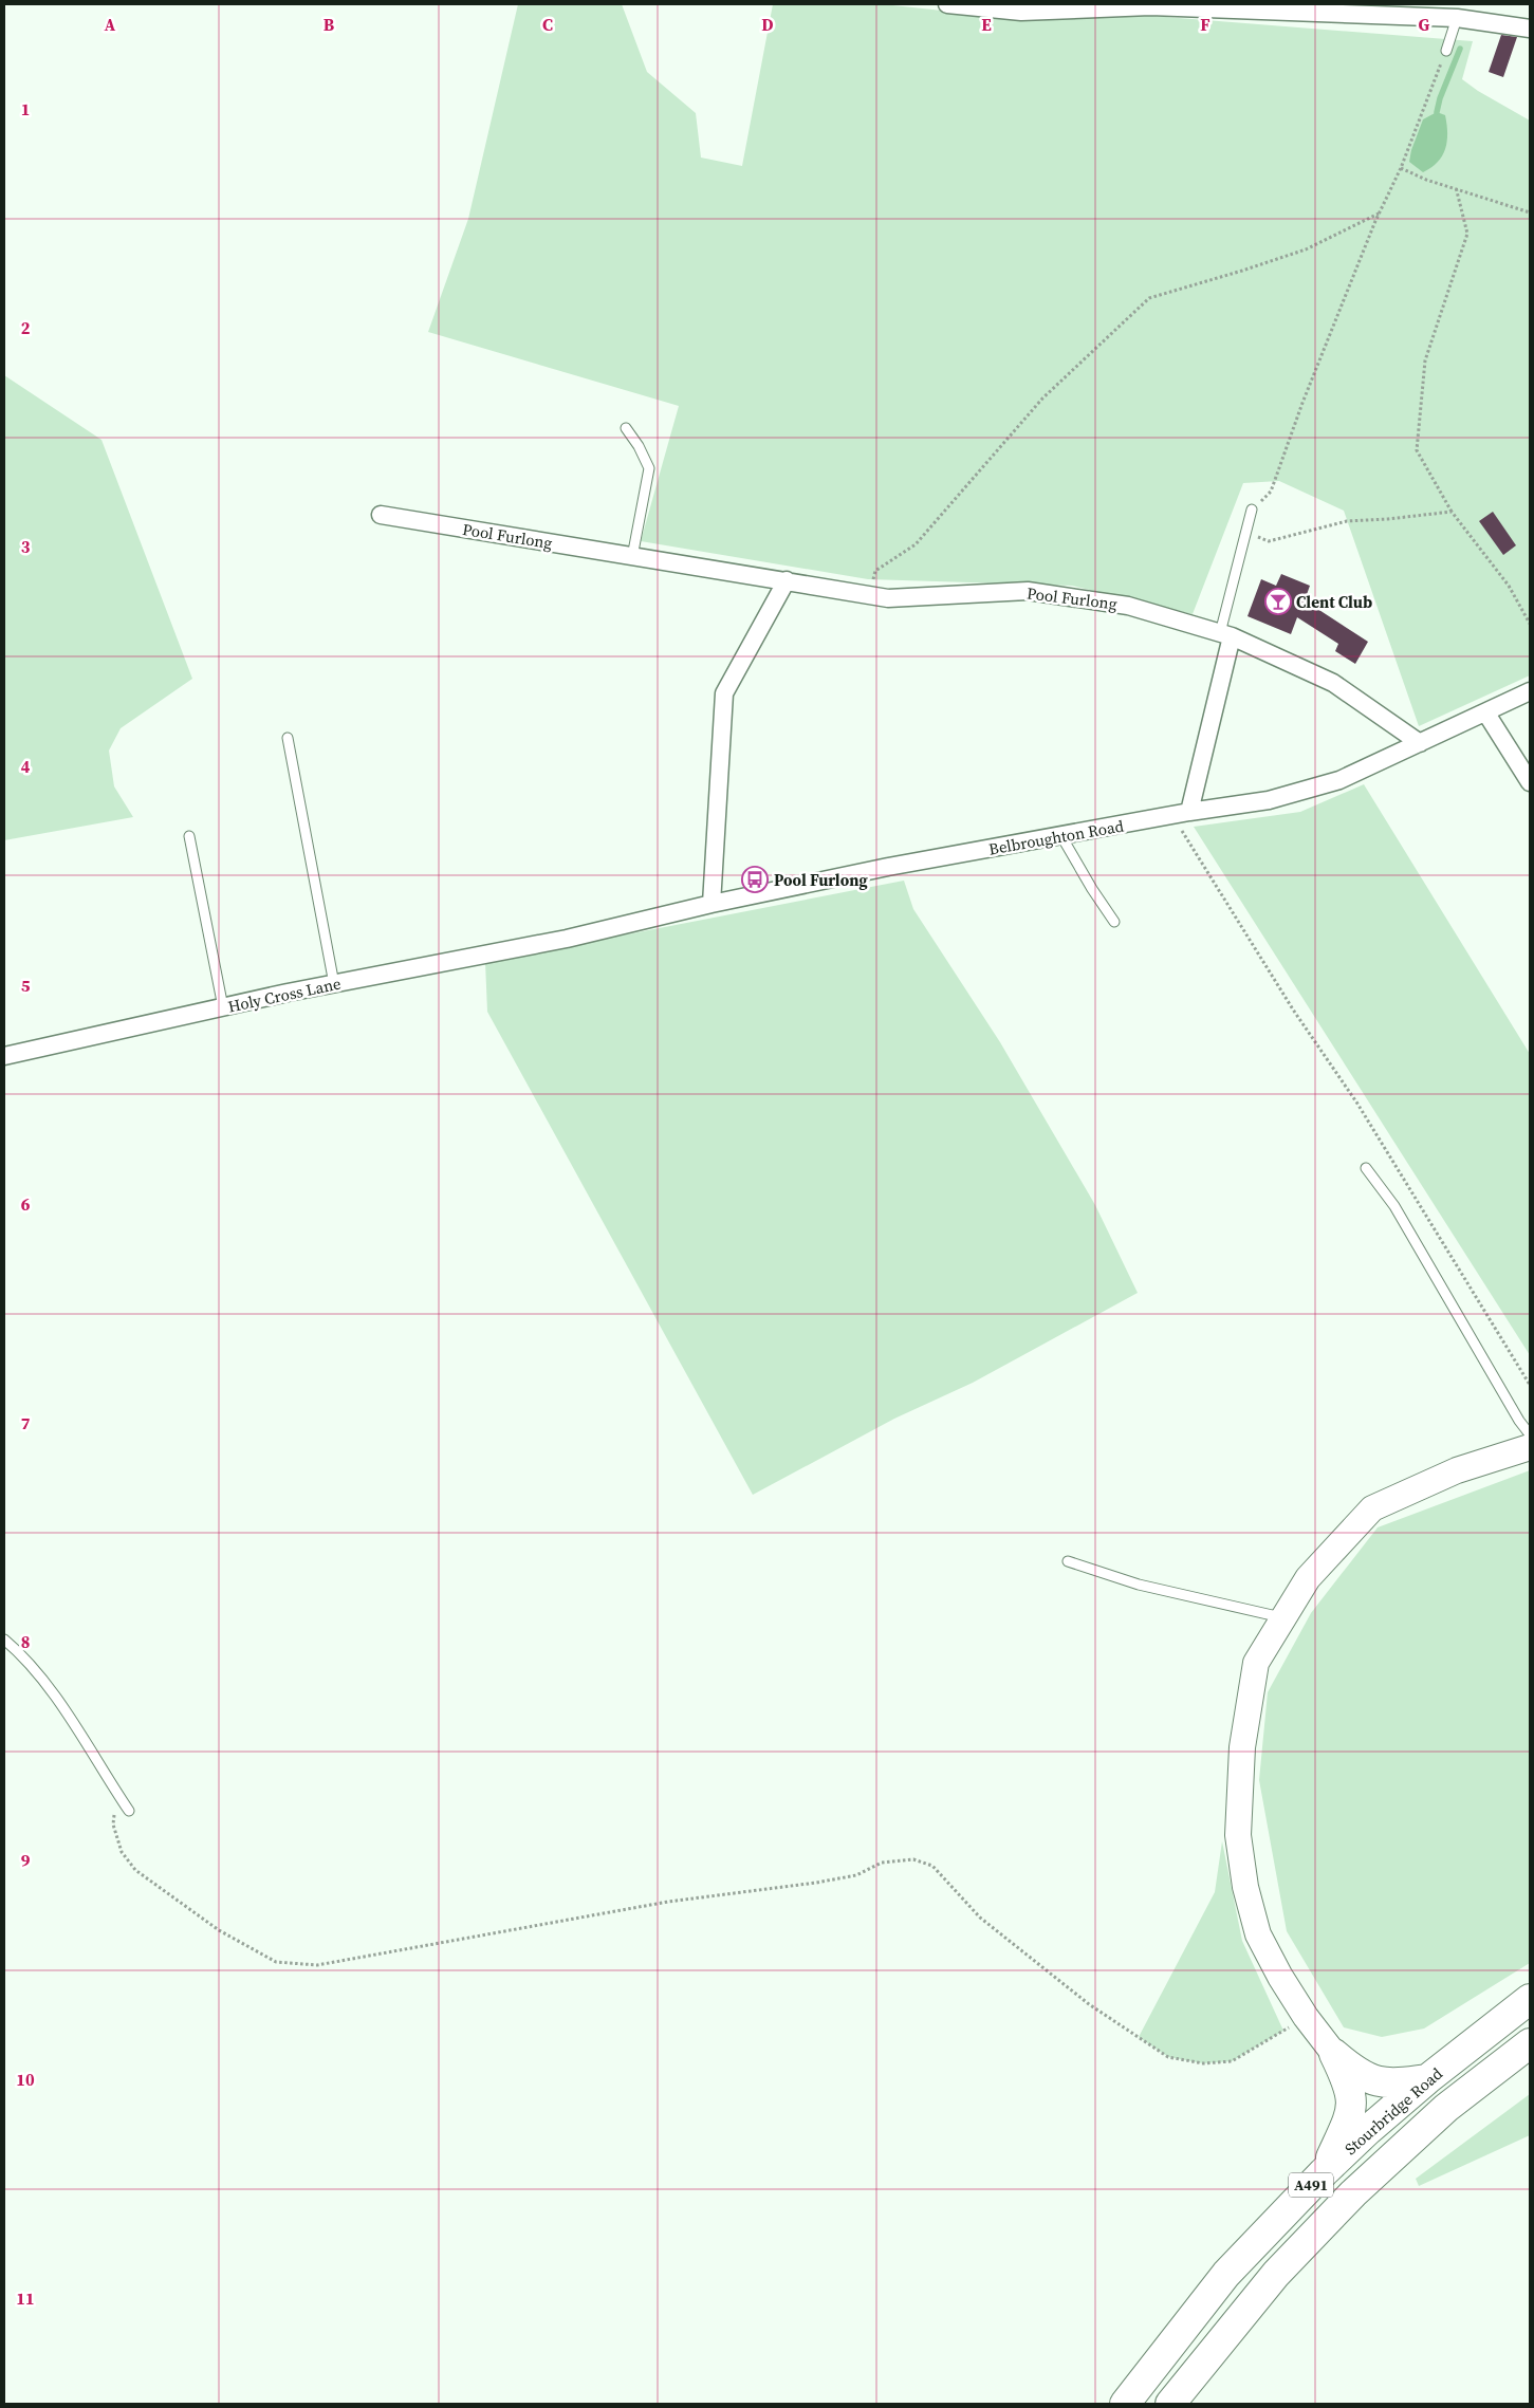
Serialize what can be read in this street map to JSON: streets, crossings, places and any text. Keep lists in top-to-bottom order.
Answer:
{
  "streets": {
    "highway": ["Stourbridge Road", "A491"],
    "street": ["Pool Furlong", "Belbroughton Road", "Holy Cross Lane"]
  },
  "crossings": [
    ["Pool Furlong", "Belbroughton Road"],
    ["Belbroughton Road", "Holy Cross Lane"]
  ],
  "places": {
    "bar": ["Clent Club"],
    "bus stop": ["Pool Furlong"]
  },
  "grid": {
    "columns": [
      "A",
      "B",
      "C",
      "D",
      "E",
      "F",
      "G"
    ],
    "rows": [
      "1",
      "2",
      "3",
      "4",
      "5",
      "6",
      "7",
      "8",
      "9",
      "10",
      "11"
    ]
  }
}
